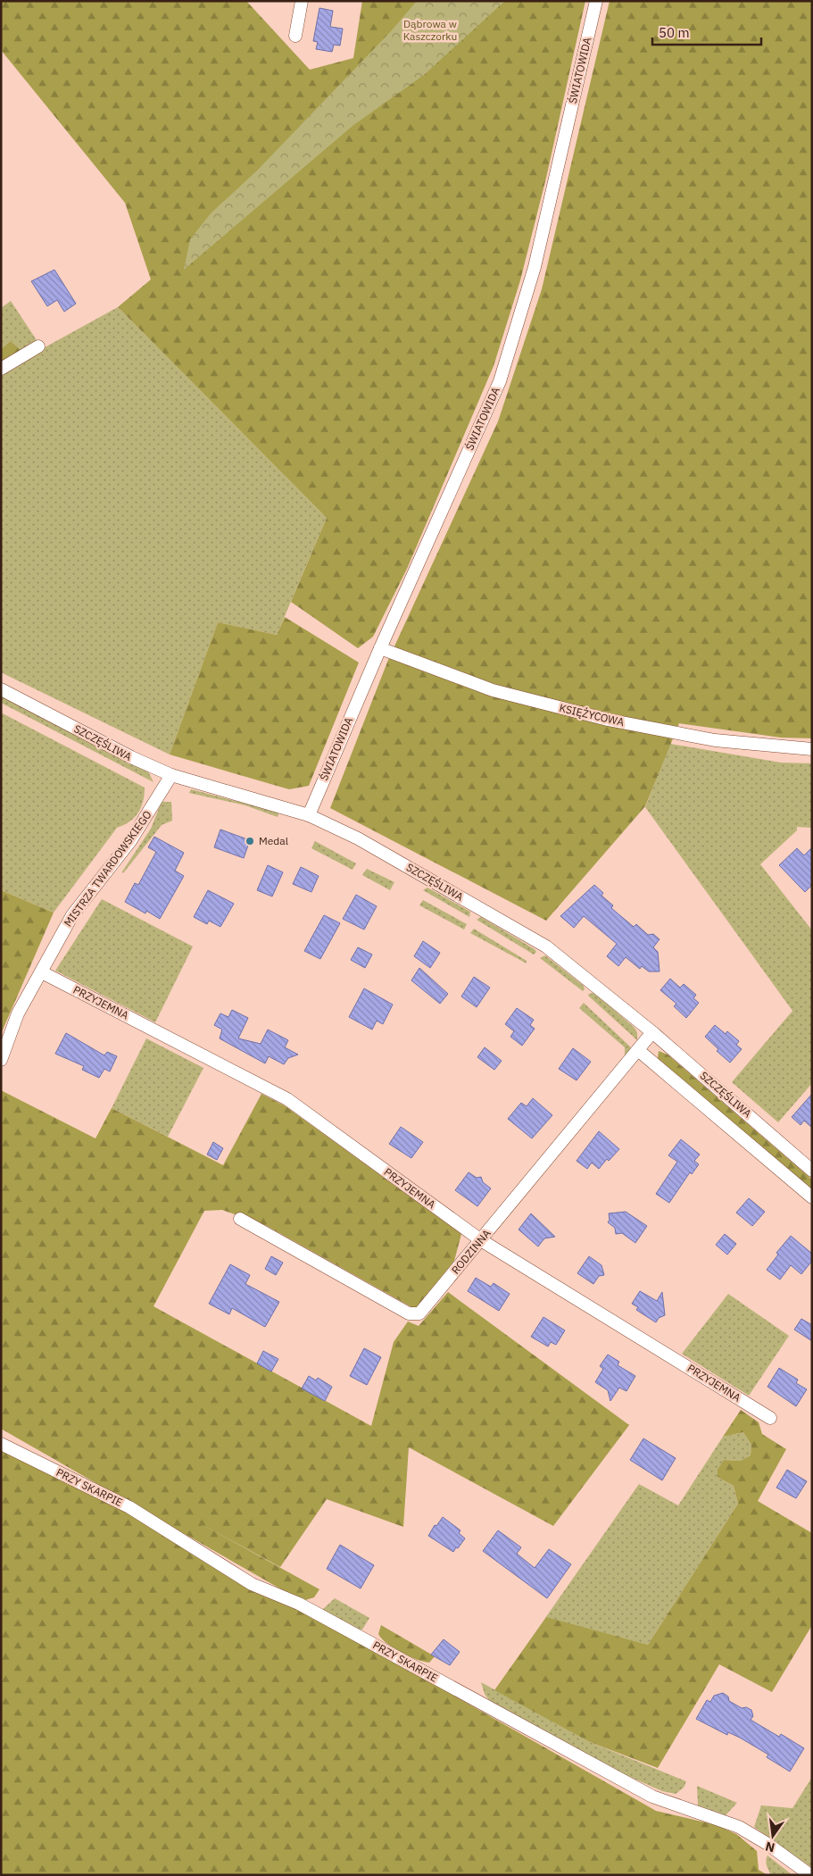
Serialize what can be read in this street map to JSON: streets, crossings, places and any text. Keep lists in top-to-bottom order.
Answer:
{
  "streets": {
    "street": [
      "ŚWIATOWIDA",
      "KSIĘŻYCOWA",
      "SZCZĘŚLIWA",
      "MISTRZA TWARDOWSKIEGO",
      "PRZYJEMNA",
      "RODZINNA",
      "PRZY SKARPIE"
    ]
  },
  "crossings": [
    ["ŚWIATOWIDA", "KSIĘŻYCOWA"],
    ["ŚWIATOWIDA", "SZCZĘŚLIWA"],
    ["SZCZĘŚLIWA", "MISTRZA TWARDOWSKIEGO"],
    ["SZCZĘŚLIWA", "RODZINNA"],
    ["MISTRZA TWARDOWSKIEGO", "PRZYJEMNA"],
    ["PRZYJEMNA", "RODZINNA"]
  ],
  "parks": ["Dąbrowa w Kaszczorku"],
  "places": ["Medal"],
  "scale_bar": "50 m",
  "north": "bottom"
}
